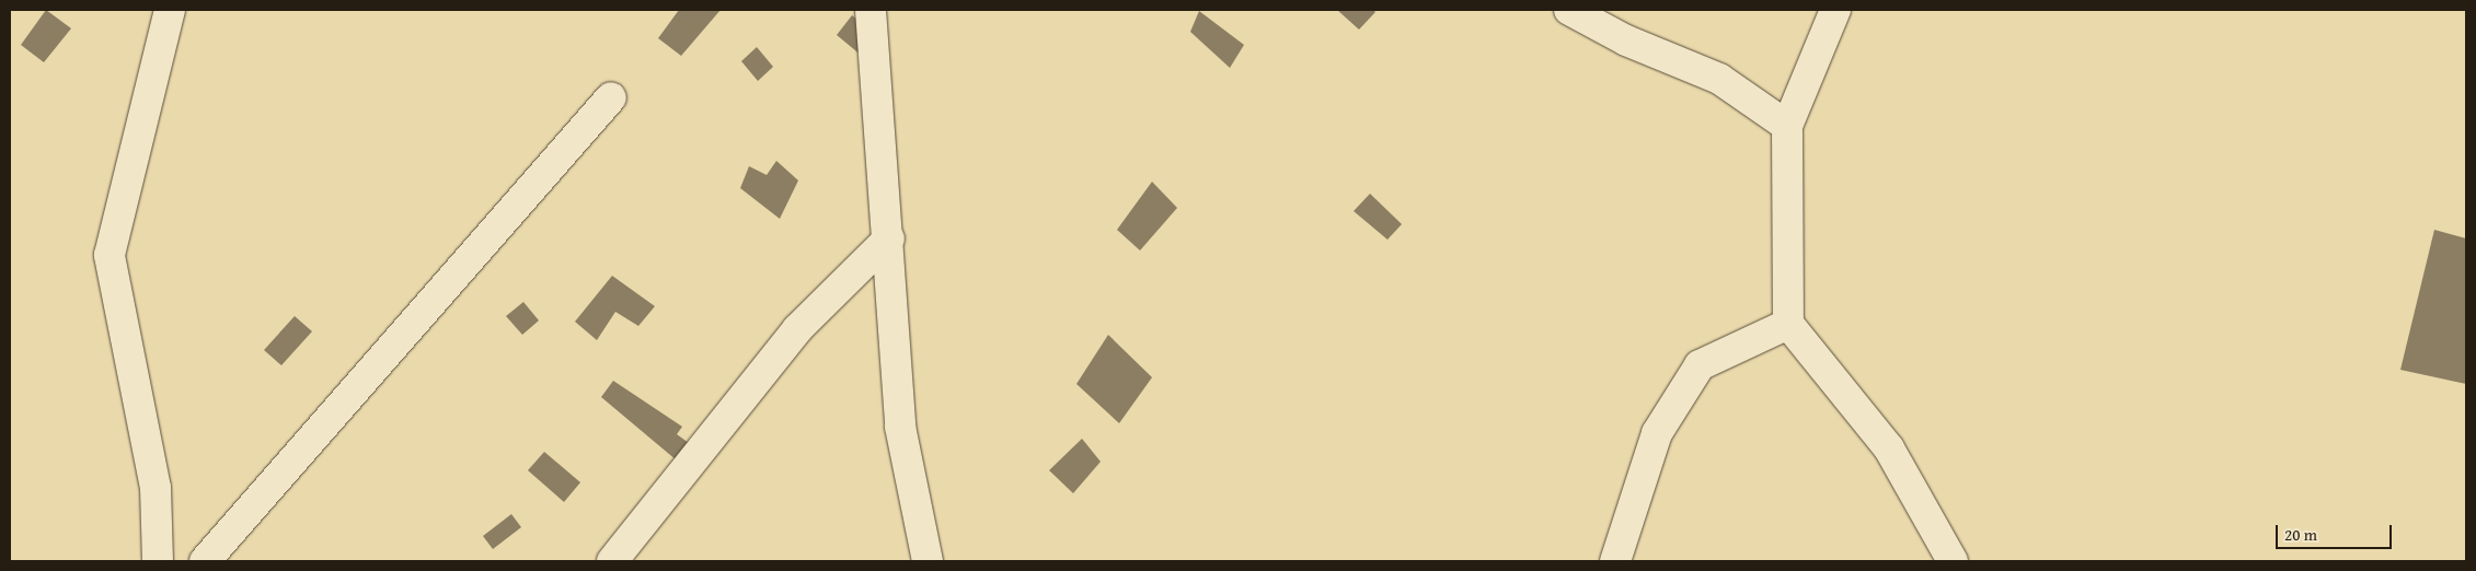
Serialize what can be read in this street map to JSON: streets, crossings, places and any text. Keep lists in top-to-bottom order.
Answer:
{
  "scale_bar": "20 m"
}
